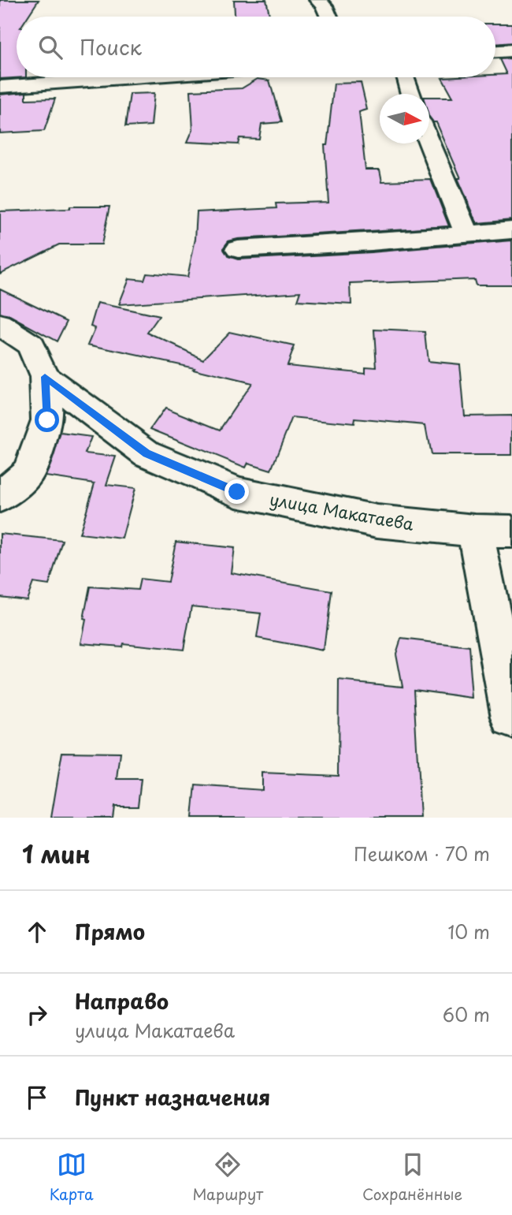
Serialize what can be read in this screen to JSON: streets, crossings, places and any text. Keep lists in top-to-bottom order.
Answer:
{
  "streets": {
    "street": ["улица Макатаева"]
  },
  "north": "right",
  "page": {
    "search": "Поиск",
    "heading": ["1 мин", "Пешком · 70 m"],
    "list": [
      ["Прямо", "10 m"],
      ["Направо", "улица Макатаева", "60 m"],
      "Пункт назначения"
    ],
    "nav": ["Карта", "Маршрут", "Сохранённые"]
  }
}
